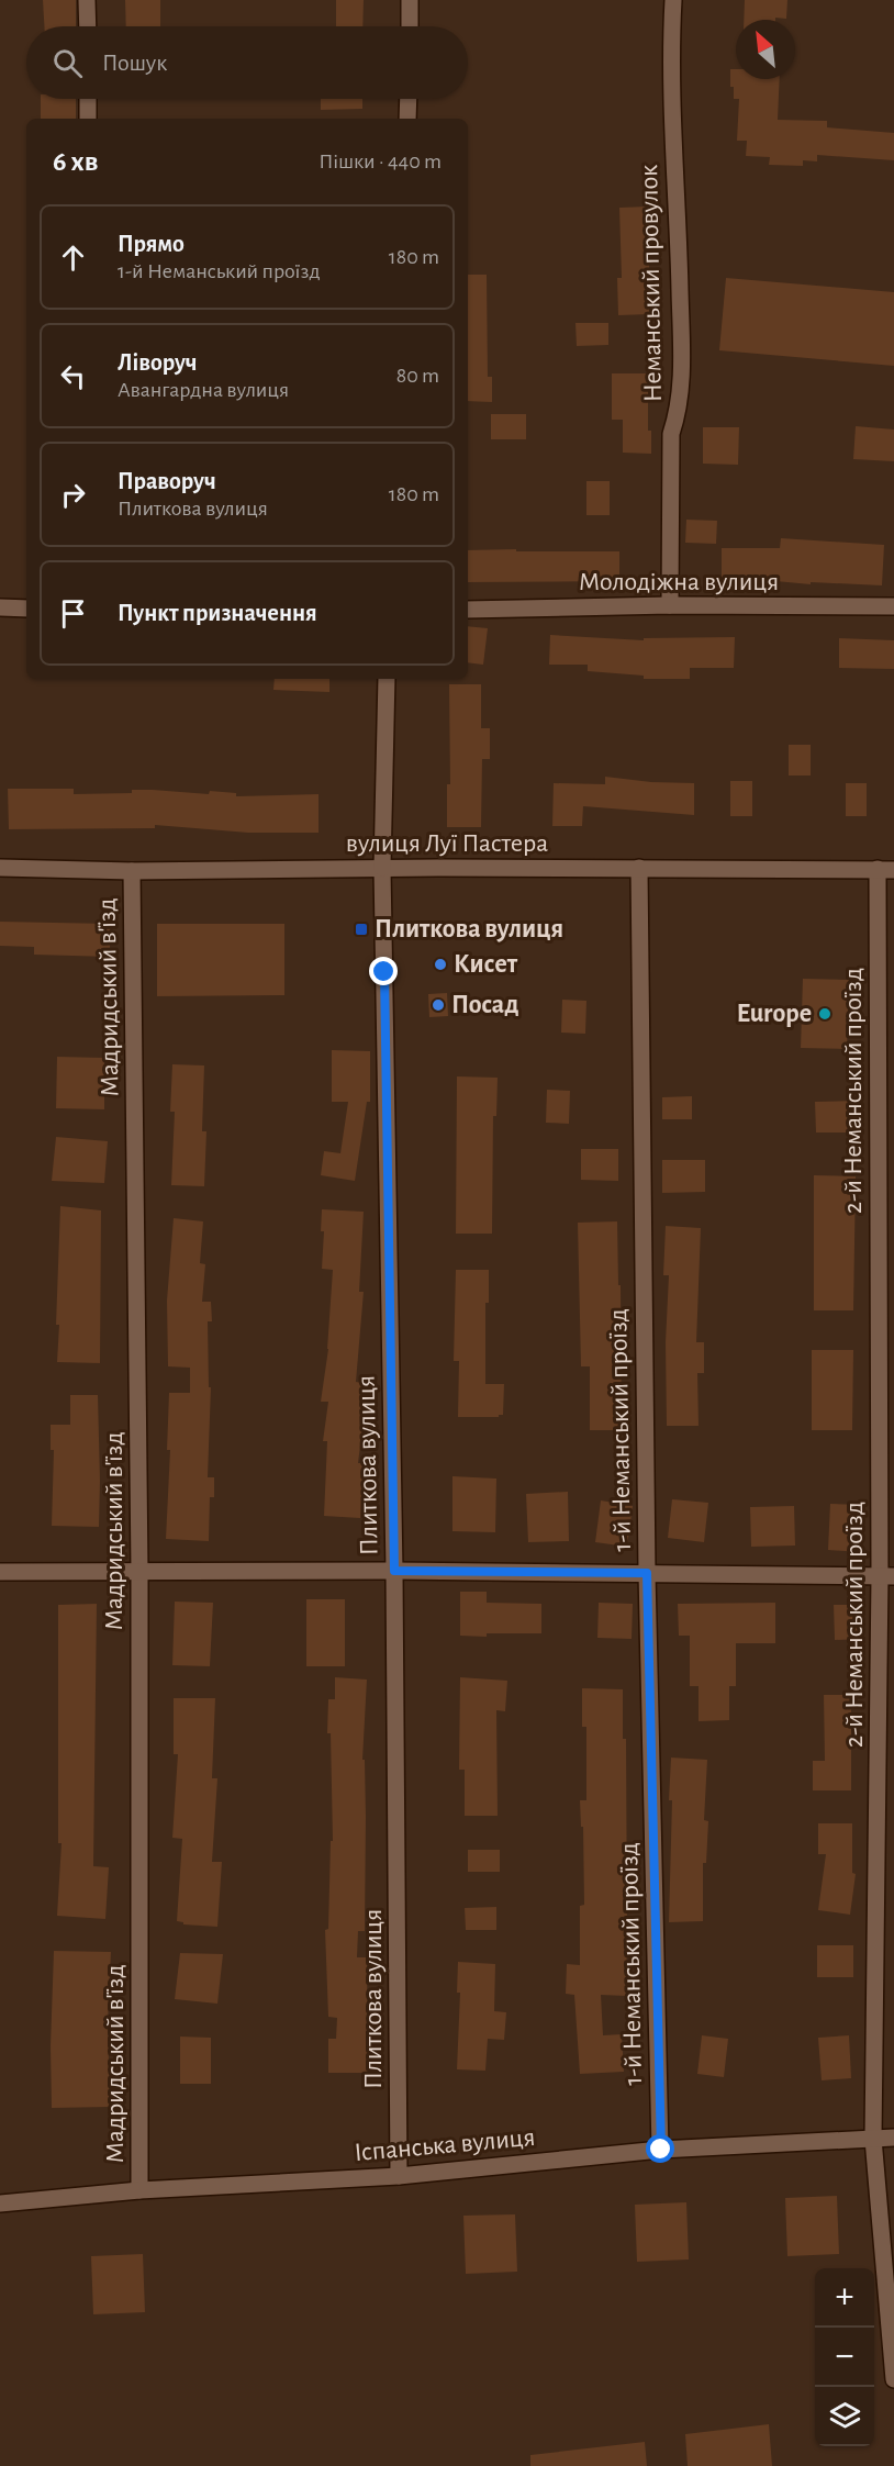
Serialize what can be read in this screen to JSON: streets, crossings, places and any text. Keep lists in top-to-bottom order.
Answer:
{
  "streets": {
    "street": [
      "Неманський провулок",
      "Молодіжна вулиця",
      "вулиця Луї Пастера",
      "Мадридський в'їзд",
      "2-й Неманський проїзд",
      "1-й Неманський проїзд",
      "Плиткова вулиця",
      "Іспанська вулиця"
    ]
  },
  "crossings": [
    ["Неманський провулок", "Молодіжна вулиця"],
    ["вулиця Луї Пастера", "Мадридський в'їзд"],
    ["вулиця Луї Пастера", "2-й Неманський проїзд"],
    ["вулиця Луї Пастера", "1-й Неманський проїзд"],
    ["вулиця Луї Пастера", "Плиткова вулиця"],
    ["Мадридський в'їзд", "Іспанська вулиця"],
    ["2-й Неманський проїзд", "Іспанська вулиця"],
    ["1-й Неманський проїзд", "Іспанська вулиця"],
    ["Плиткова вулиця", "Іспанська вулиця"]
  ],
  "places": {
    "transit": ["Плиткова вулиця"],
    "other": ["Кисет", "Посад", "Europe"]
  },
  "north": "top left",
  "page": {
    "search": "Пошук",
    "heading": ["6 хв", "Пішки · 440 m"],
    "list": [
      ["Прямо", "1-й Неманський проїзд", "180 m"],
      ["Ліворуч", "Авангардна вулиця", "80 m"],
      ["Праворуч", "Плиткова вулиця", "180 m"],
      "Пункт призначення"
    ],
    "map_buttons": ["+", "−"]
  }
}
